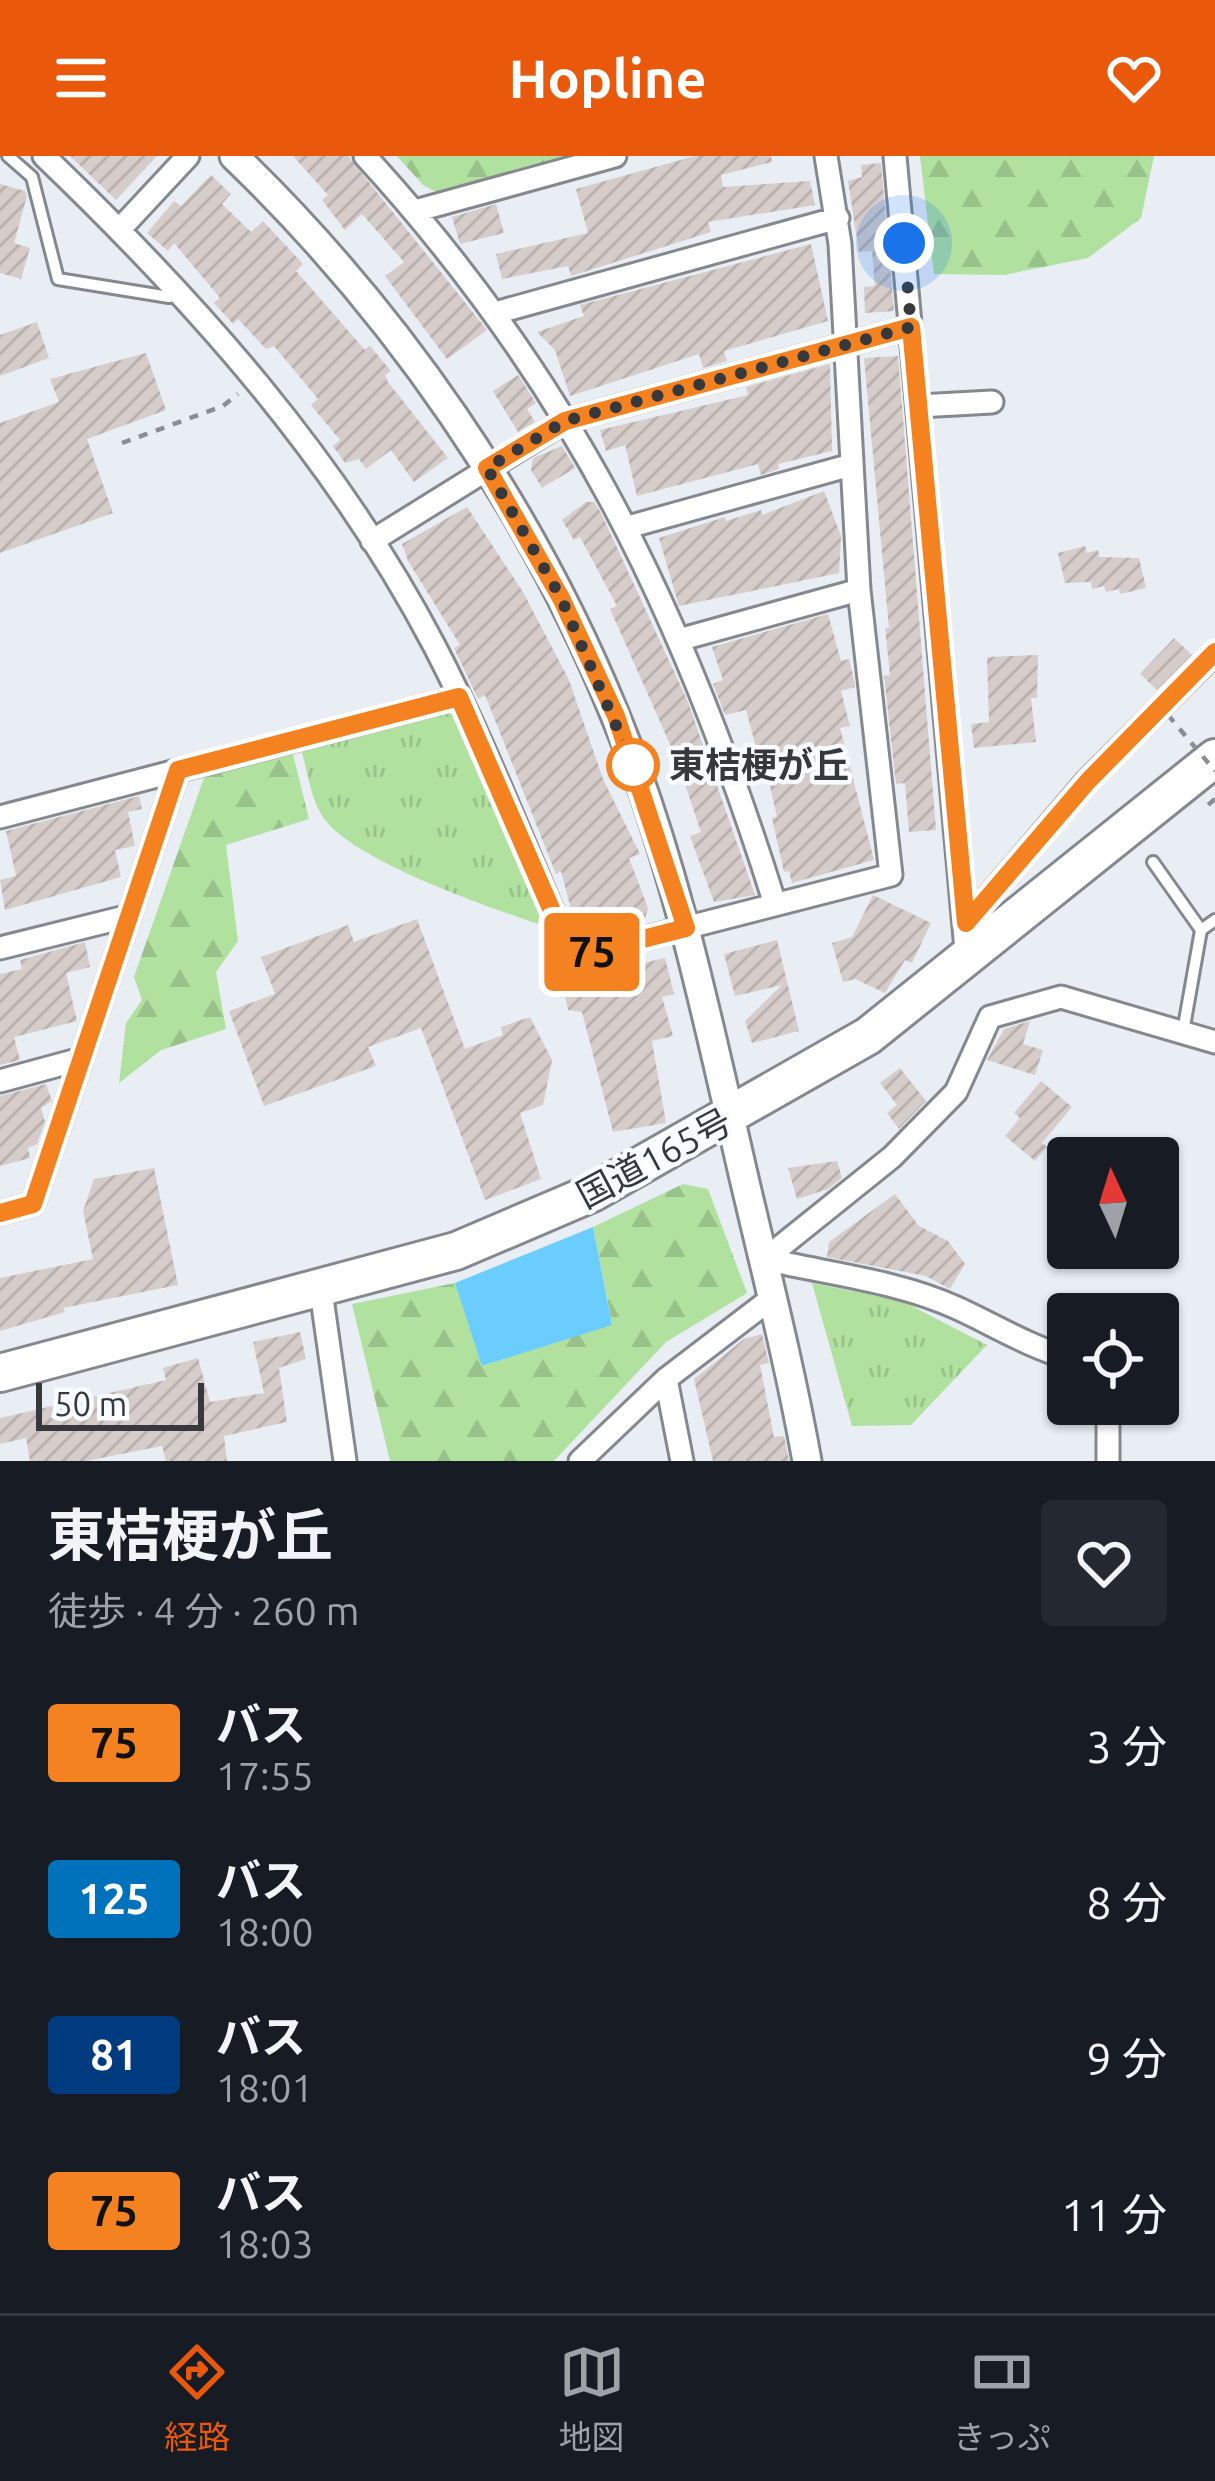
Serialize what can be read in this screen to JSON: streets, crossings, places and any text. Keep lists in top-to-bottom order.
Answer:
{
  "streets": {
    "highway": ["国道165号"]
  },
  "places": ["東桔梗が丘"],
  "lines": ["bus line 75"],
  "scale_bar": "50 m",
  "north": "top",
  "page": {
    "header": "Hopline",
    "on_map": "75",
    "scale": "50 m",
    "heading": ["東桔梗が丘", "徒歩 · 4 分 · 260 m"],
    "list": [
      {
        "mark": "75",
        "name": "バス",
        "note": "17:55",
        "value": "3 分"
      },
      {
        "mark": "125",
        "name": "バス",
        "note": "18:00",
        "value": "8 分"
      },
      {
        "mark": "81",
        "name": "バス",
        "note": "18:01",
        "value": "9 分"
      },
      {
        "mark": "75",
        "name": "バス",
        "note": "18:03",
        "value": "11 分"
      }
    ],
    "tabs": ["経路", "地図", "きっぷ"]
  }
}
